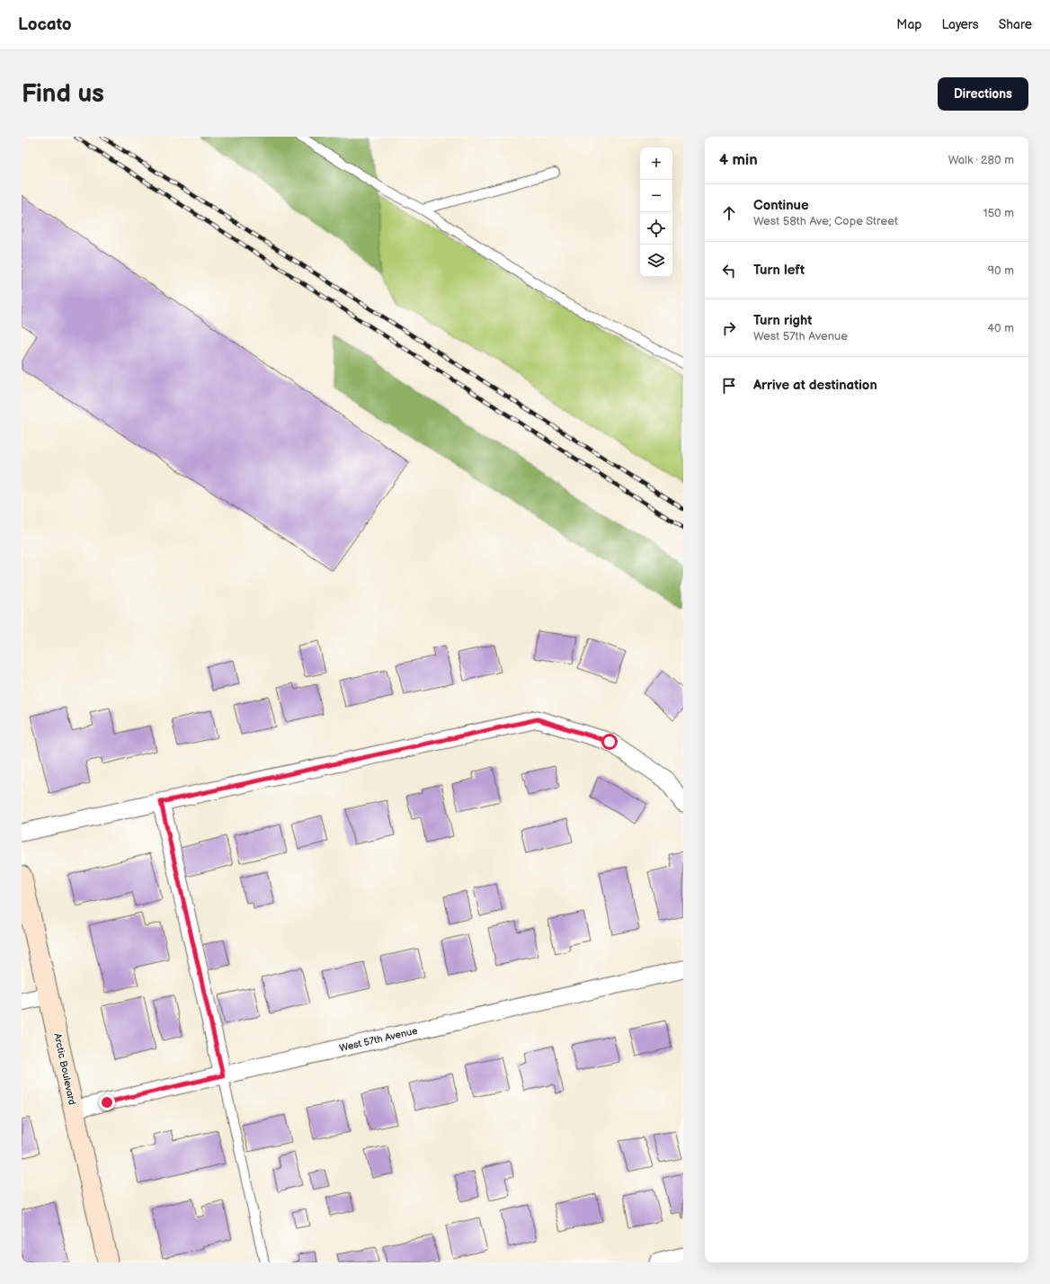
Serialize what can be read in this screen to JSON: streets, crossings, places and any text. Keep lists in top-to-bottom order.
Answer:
{
  "streets": {
    "main road": ["Arctic Boulevard"],
    "street": ["West 57th Avenue"]
  },
  "crossings": [
    ["West 57th Avenue", "Arctic Boulevard"]
  ],
  "page": {
    "header": "Locato",
    "nav": ["Map", "Layers", "Share"],
    "buttons": "Directions",
    "title": "Find us",
    "heading": ["4 min", "Walk · 280 m"],
    "map_buttons": ["+", "−"],
    "list": [
      ["Continue", "West 58th Ave; Cope Street", "150 m"],
      ["Turn left", "90 m"],
      ["Turn right", "West 57th Avenue", "40 m"],
      "Arrive at destination"
    ]
  }
}
